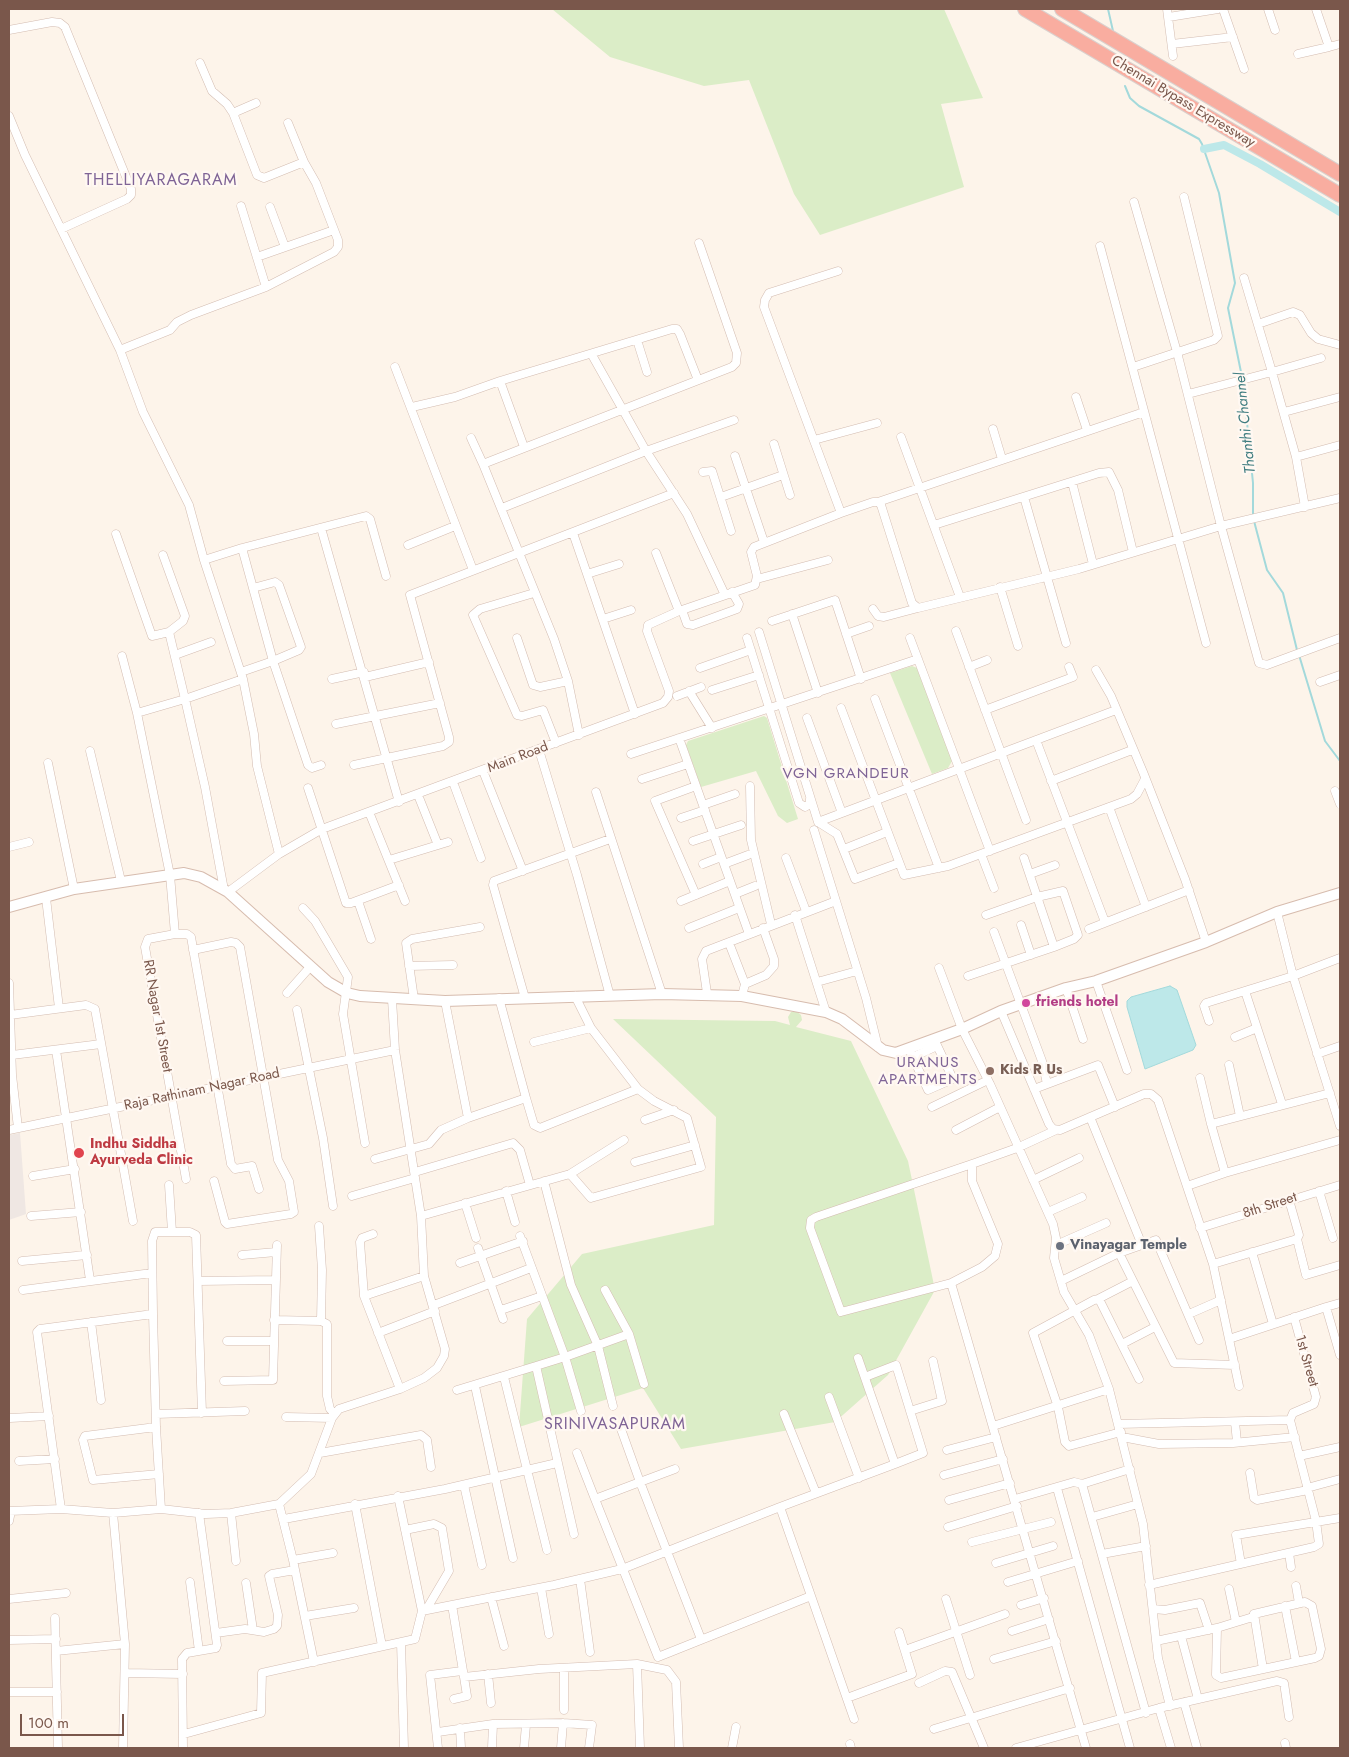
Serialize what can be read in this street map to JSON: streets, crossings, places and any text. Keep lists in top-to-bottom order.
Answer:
{
  "streets": {
    "highway": ["Chennai Bypass Expressway"],
    "street": [
      "Main Road",
      "RR Nagar 1st Street",
      "Raja Rathinam Nagar Road",
      "8th Street",
      "1st Street"
    ]
  },
  "crossings": [
    ["RR Nagar 1st Street", "Raja Rathinam Nagar Road"]
  ],
  "districts": [
    "THELLIYARAGARAM",
    "VGN GRANDEUR",
    "URANUS APARTMENTS",
    "SRINIVASAPURAM"
  ],
  "water": ["Thanthi Channel"],
  "places": [
    "friends hotel",
    "Kids R Us",
    "Indhu Siddha Ayurveda Clinic",
    "Vinayagar Temple"
  ],
  "scale_bar": "100 m"
}
